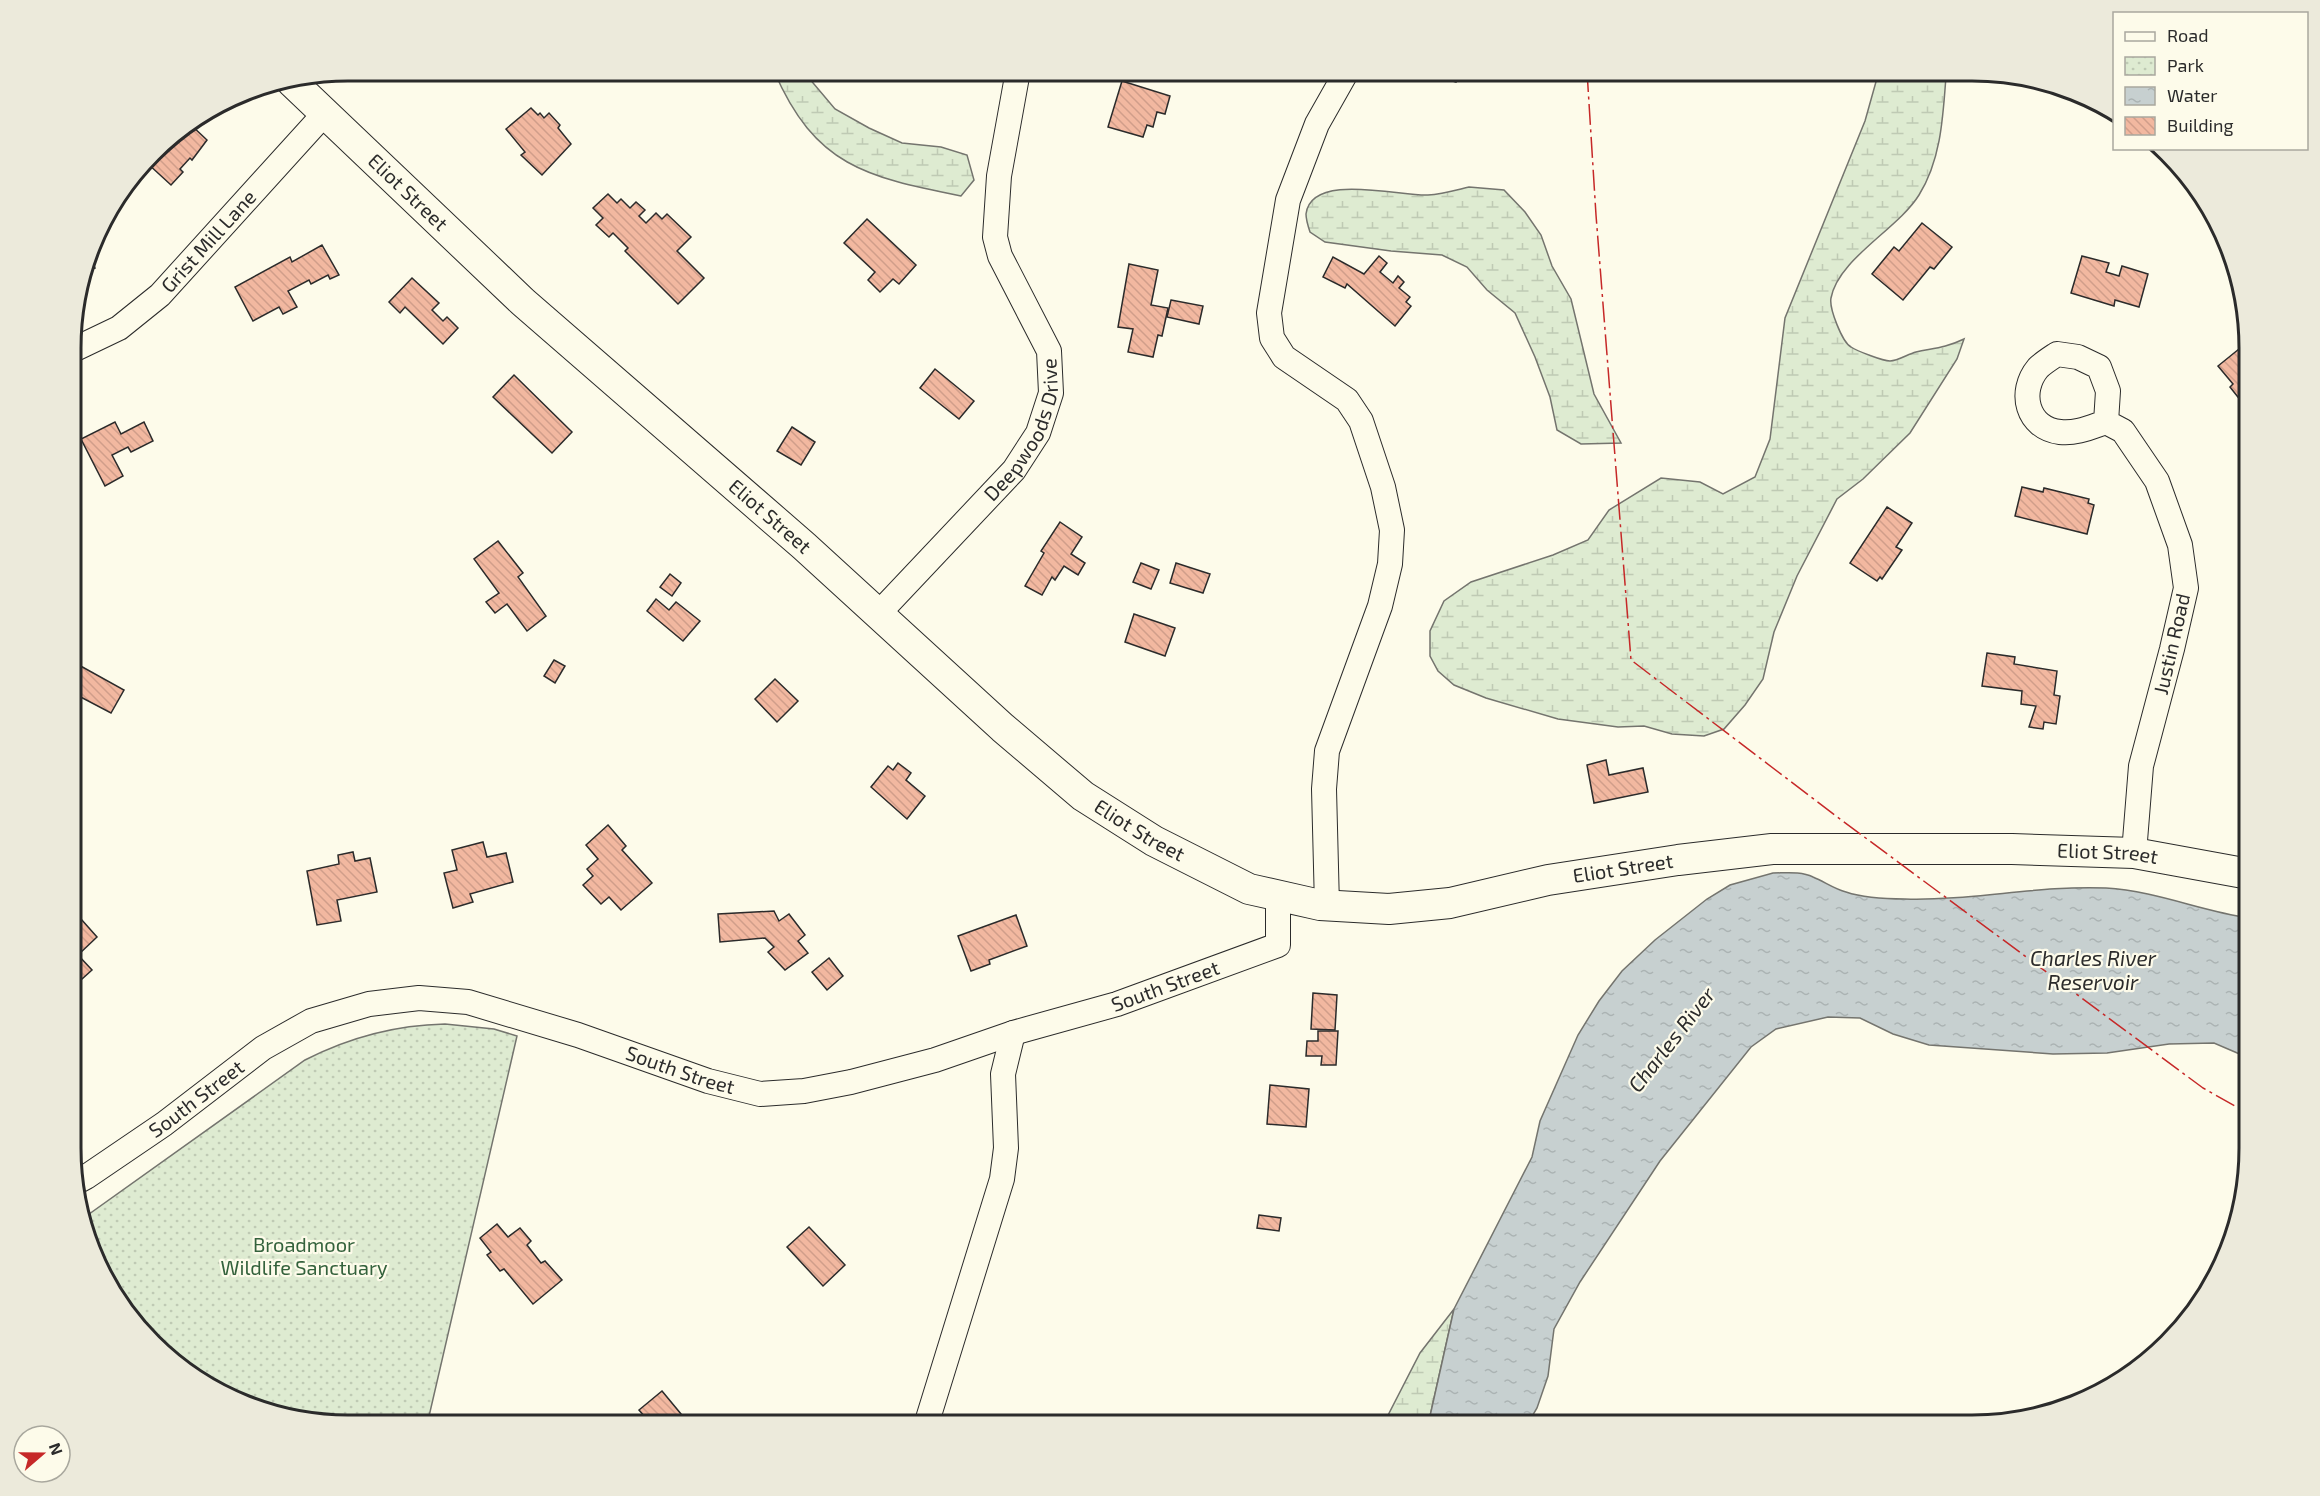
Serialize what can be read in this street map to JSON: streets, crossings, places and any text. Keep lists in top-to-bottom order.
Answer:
{
  "streets": {
    "main road": ["Eliot Street"],
    "street": [
      "Grist Mill Lane",
      "Deepwoods Drive",
      "Justin Road",
      "South Street"
    ]
  },
  "crossings": [
    ["Eliot Street", "Grist Mill Lane"],
    ["Eliot Street", "Deepwoods Drive"],
    ["Eliot Street", "Justin Road"],
    ["Eliot Street", "South Street"]
  ],
  "water": ["Charles River Reservoir", "Charles River"],
  "parks": ["Broadmoor Wildlife Sanctuary"],
  "legend": [
    "Road",
    "Park",
    "Water",
    "Building"
  ],
  "north": "right"
}
